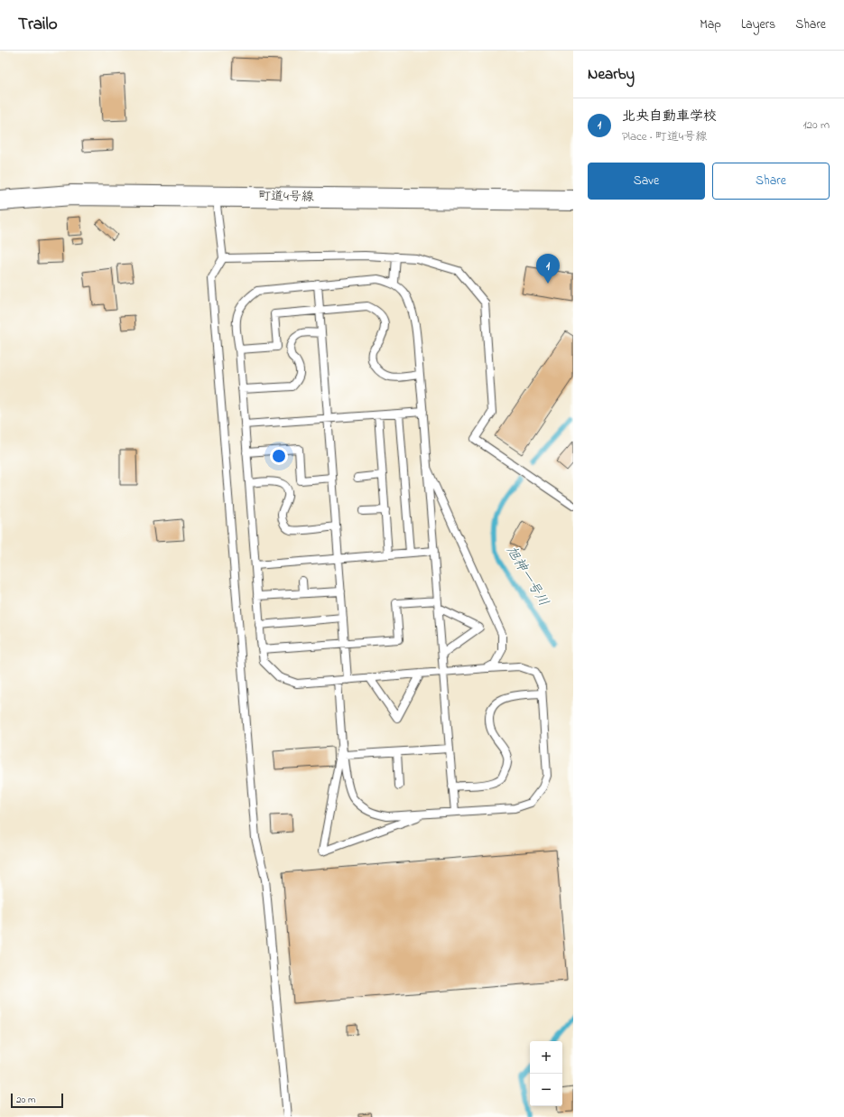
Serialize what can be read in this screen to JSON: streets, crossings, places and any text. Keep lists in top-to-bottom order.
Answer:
{
  "streets": {
    "street": ["町道4号線"]
  },
  "water": ["旭神一号川"],
  "scale_bar": "20 m",
  "page": {
    "header": "Trailo",
    "nav": ["Map", "Layers", "Share"],
    "heading": "Nearby",
    "list": [
      {
        "mark": "1",
        "name": "北央自動車学校",
        "note": "Place · 町道4号線",
        "value": "120 m"
      }
    ],
    "buttons": ["Save", "Share"],
    "pins": "1",
    "map_buttons": ["+", "−"],
    "scale": "20 m"
  }
}
